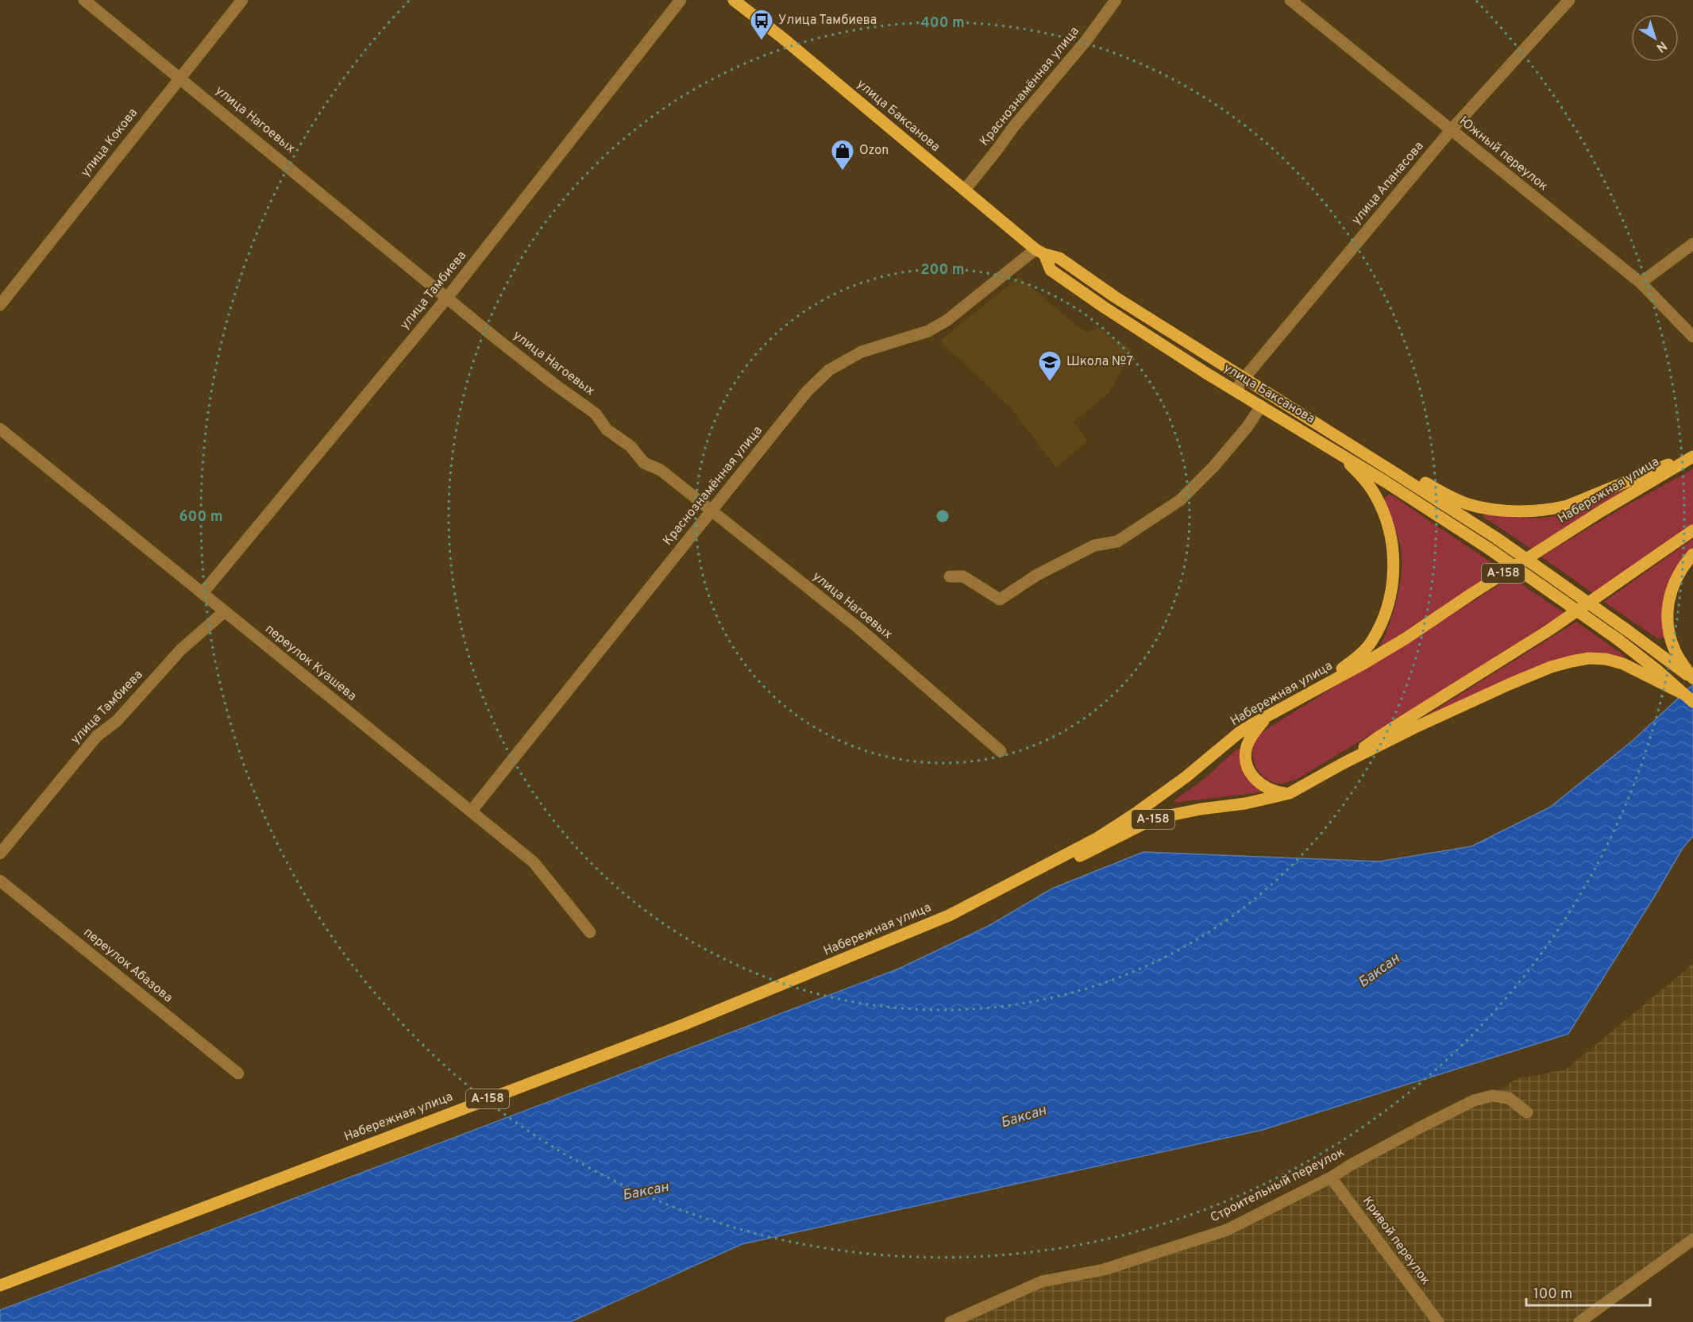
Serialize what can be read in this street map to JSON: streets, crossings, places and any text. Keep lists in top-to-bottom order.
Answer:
{
  "streets": {
    "main road": ["улица Баксанова", "Набережная улица", "А-158"],
    "street": [
      "Краснознамённая улица",
      "улица Нагоевых",
      "улица Кокова",
      "Южный переулок",
      "улица Апанасова",
      "улица Тамбиева",
      "переулок Куашева",
      "переулок Абазова",
      "Строительный переулок",
      "Кривой переулок"
    ]
  },
  "crossings": [
    ["Краснознамённая улица", "улица Баксанова"],
    ["Краснознамённая улица", "улица Нагоевых"],
    ["Краснознамённая улица", "переулок Куашева"],
    ["улица Баксанова", "улица Апанасова"],
    ["улица Нагоевых", "улица Кокова"],
    ["улица Нагоевых", "улица Тамбиева"],
    ["Южный переулок", "улица Апанасова"],
    ["улица Тамбиева", "переулок Куашева"],
    ["Набережная улица", "А-158"],
    ["Строительный переулок", "Кривой переулок"]
  ],
  "water": ["Баксан"],
  "places": {
    "bus stop": ["Улица Тамбиева"],
    "shop": ["Ozon"],
    "school or university": ["Школа №7"]
  },
  "scale_bar": "100 m",
  "north": "bottom right",
  "rings": ["400 m", "200 m", "600 m"]
}
